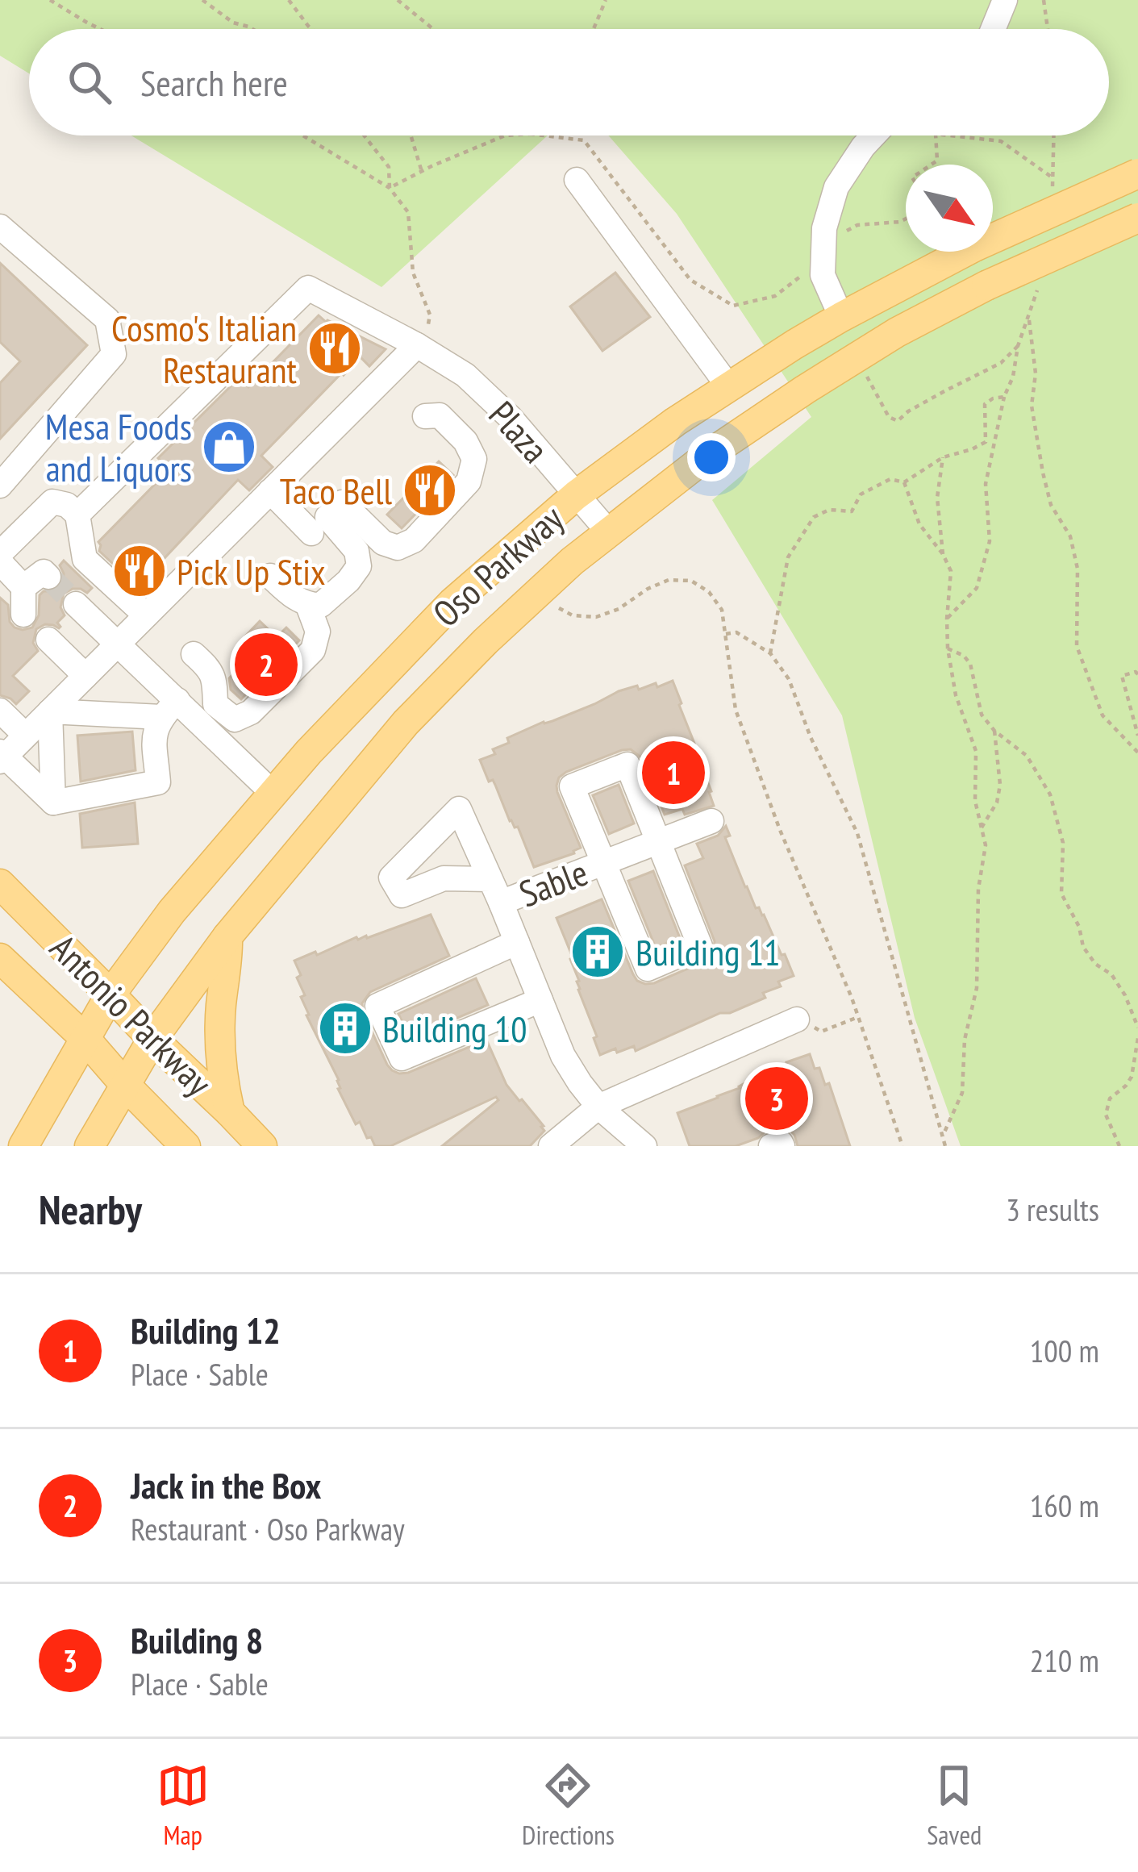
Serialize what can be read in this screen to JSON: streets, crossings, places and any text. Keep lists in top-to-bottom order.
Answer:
{
  "streets": {
    "main road": ["Oso Parkway", "Antonio Parkway"],
    "street": ["Plaza", "Sable"]
  },
  "crossings": [
    ["Plaza", "Oso Parkway"],
    ["Oso Parkway", "Antonio Parkway"]
  ],
  "places": {
    "restaurant": ["Cosmo's Italian Restaurant", "Taco Bell", "Pick Up Stix"],
    "shop": ["Mesa Foods and Liquors"],
    "building": ["Building 11", "Building 10"]
  },
  "north": "bottom right",
  "page": {
    "search": "Search here",
    "pins": ["2", "1", "3"],
    "heading": ["Nearby", "3 results"],
    "list": [
      {
        "mark": "1",
        "name": "Building 12",
        "note": "Place · Sable",
        "value": "100 m"
      },
      {
        "mark": "2",
        "name": "Jack in the Box",
        "note": "Restaurant · Oso Parkway",
        "value": "160 m"
      },
      {
        "mark": "3",
        "name": "Building 8",
        "note": "Place · Sable",
        "value": "210 m"
      }
    ],
    "nav": ["Map", "Directions", "Saved"]
  }
}
